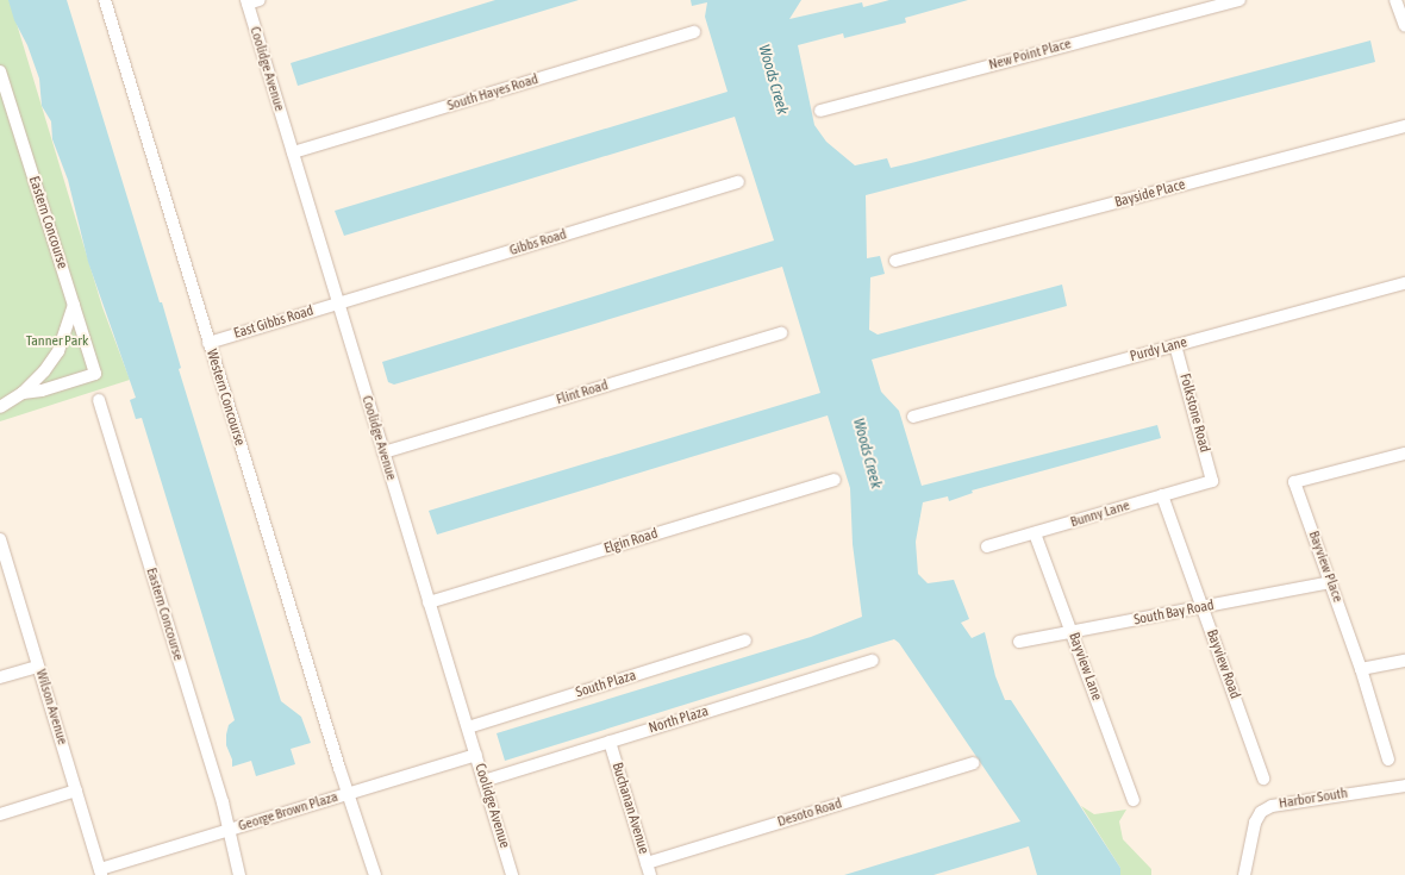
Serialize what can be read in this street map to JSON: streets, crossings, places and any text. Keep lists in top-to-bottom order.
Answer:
{
  "streets": {
    "street": [
      "New Point Place",
      "Coolidge Avenue",
      "South Hayes Road",
      "Bayside Place",
      "Eastern Concourse",
      "Gibbs Road",
      "East Gibbs Road",
      "Purdy Lane",
      "Flint Road",
      "Western Concourse",
      "Folkstone Road",
      "Bunny Lane",
      "Elgin Road",
      "Bayview Place",
      "South Bay Road",
      "Bayview Road",
      "Bayview Lane",
      "South Plaza",
      "Wilson Avenue",
      "North Plaza",
      "Harbor South",
      "Buchanan Avenue",
      "George Brown Plaza",
      "Desoto Road"
    ]
  },
  "crossings": [
    ["Coolidge Avenue", "South Hayes Road"],
    ["Coolidge Avenue", "Gibbs Road"],
    ["Coolidge Avenue", "East Gibbs Road"],
    ["Coolidge Avenue", "Flint Road"],
    ["Coolidge Avenue", "Elgin Road"],
    ["Coolidge Avenue", "South Plaza"],
    ["Coolidge Avenue", "North Plaza"],
    ["Coolidge Avenue", "George Brown Plaza"],
    ["Eastern Concourse", "George Brown Plaza"],
    ["Gibbs Road", "East Gibbs Road"],
    ["East Gibbs Road", "Western Concourse"],
    ["Purdy Lane", "Folkstone Road"],
    ["Western Concourse", "George Brown Plaza"],
    ["Folkstone Road", "Bunny Lane"],
    ["Bunny Lane", "Bayview Road"],
    ["Bunny Lane", "Bayview Lane"],
    ["Bayview Place", "South Bay Road"],
    ["South Bay Road", "Bayview Road"],
    ["South Bay Road", "Bayview Lane"],
    ["Wilson Avenue", "George Brown Plaza"],
    ["North Plaza", "Buchanan Avenue"],
    ["Buchanan Avenue", "Desoto Road"]
  ],
  "water": ["Woods Creek"],
  "parks": ["Tanner Park"]
}
